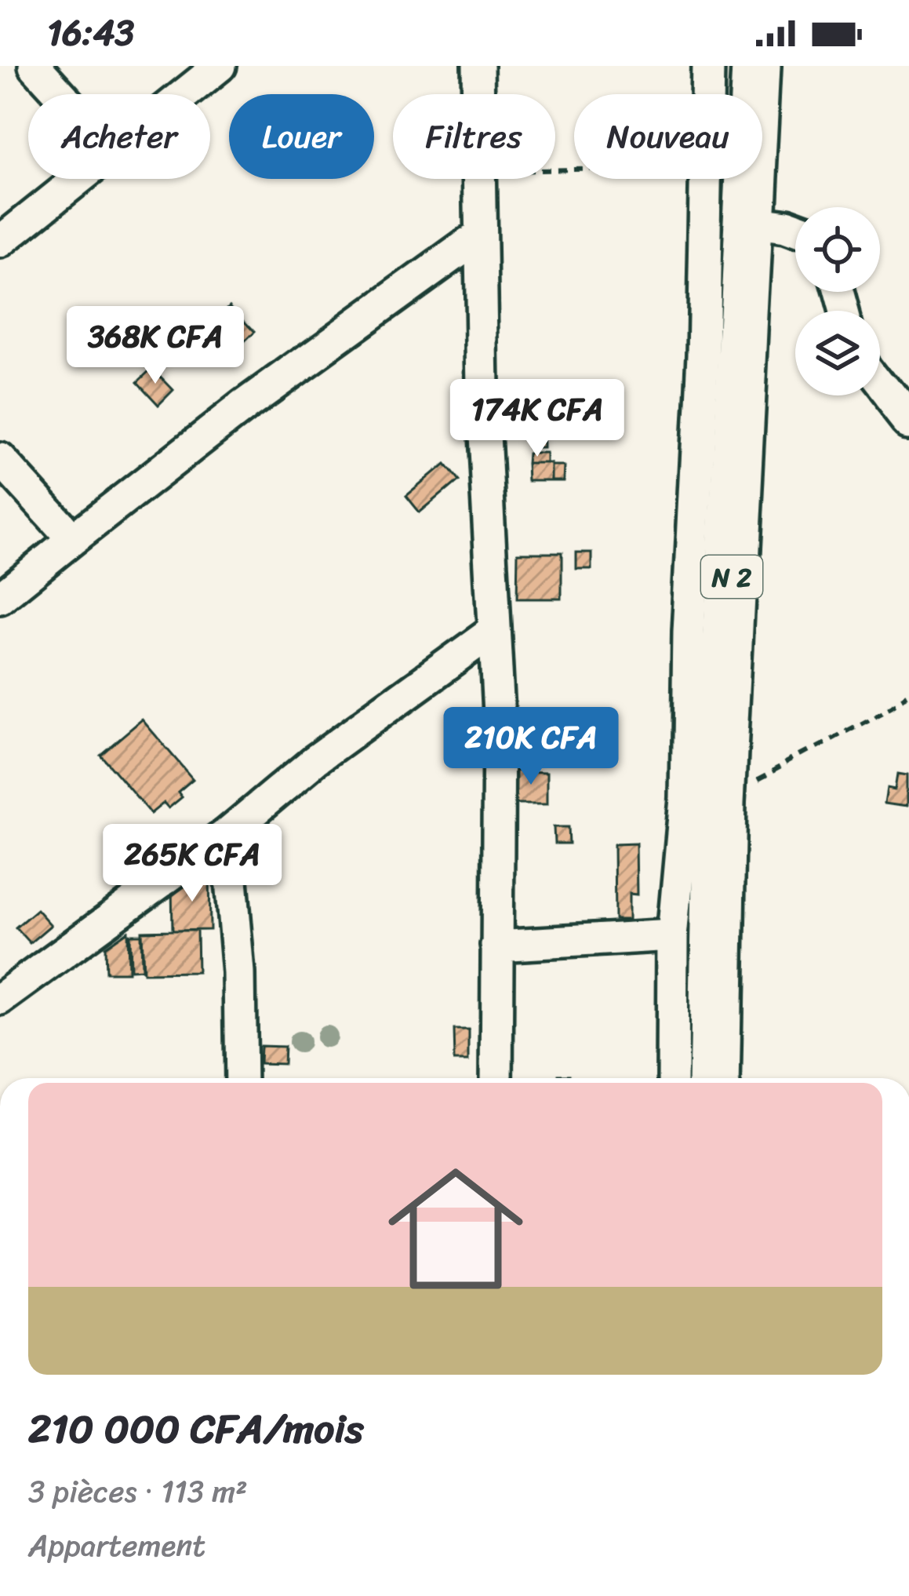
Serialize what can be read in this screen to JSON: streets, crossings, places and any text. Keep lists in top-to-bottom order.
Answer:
{
  "streets": {
    "main road": ["N 2"]
  },
  "page": {
    "status": "16:43",
    "chip": [
      "Acheter",
      "Louer",
      "Filtres",
      "Nouveau"
    ],
    "price": [
      "368K CFA",
      "174K CFA",
      "210K CFA",
      "265K CFA"
    ],
    "list": [
      {
        "name": "210 000 CFA/mois",
        "note": "3 pièces · 113 m² · Appartement"
      }
    ]
  }
}
